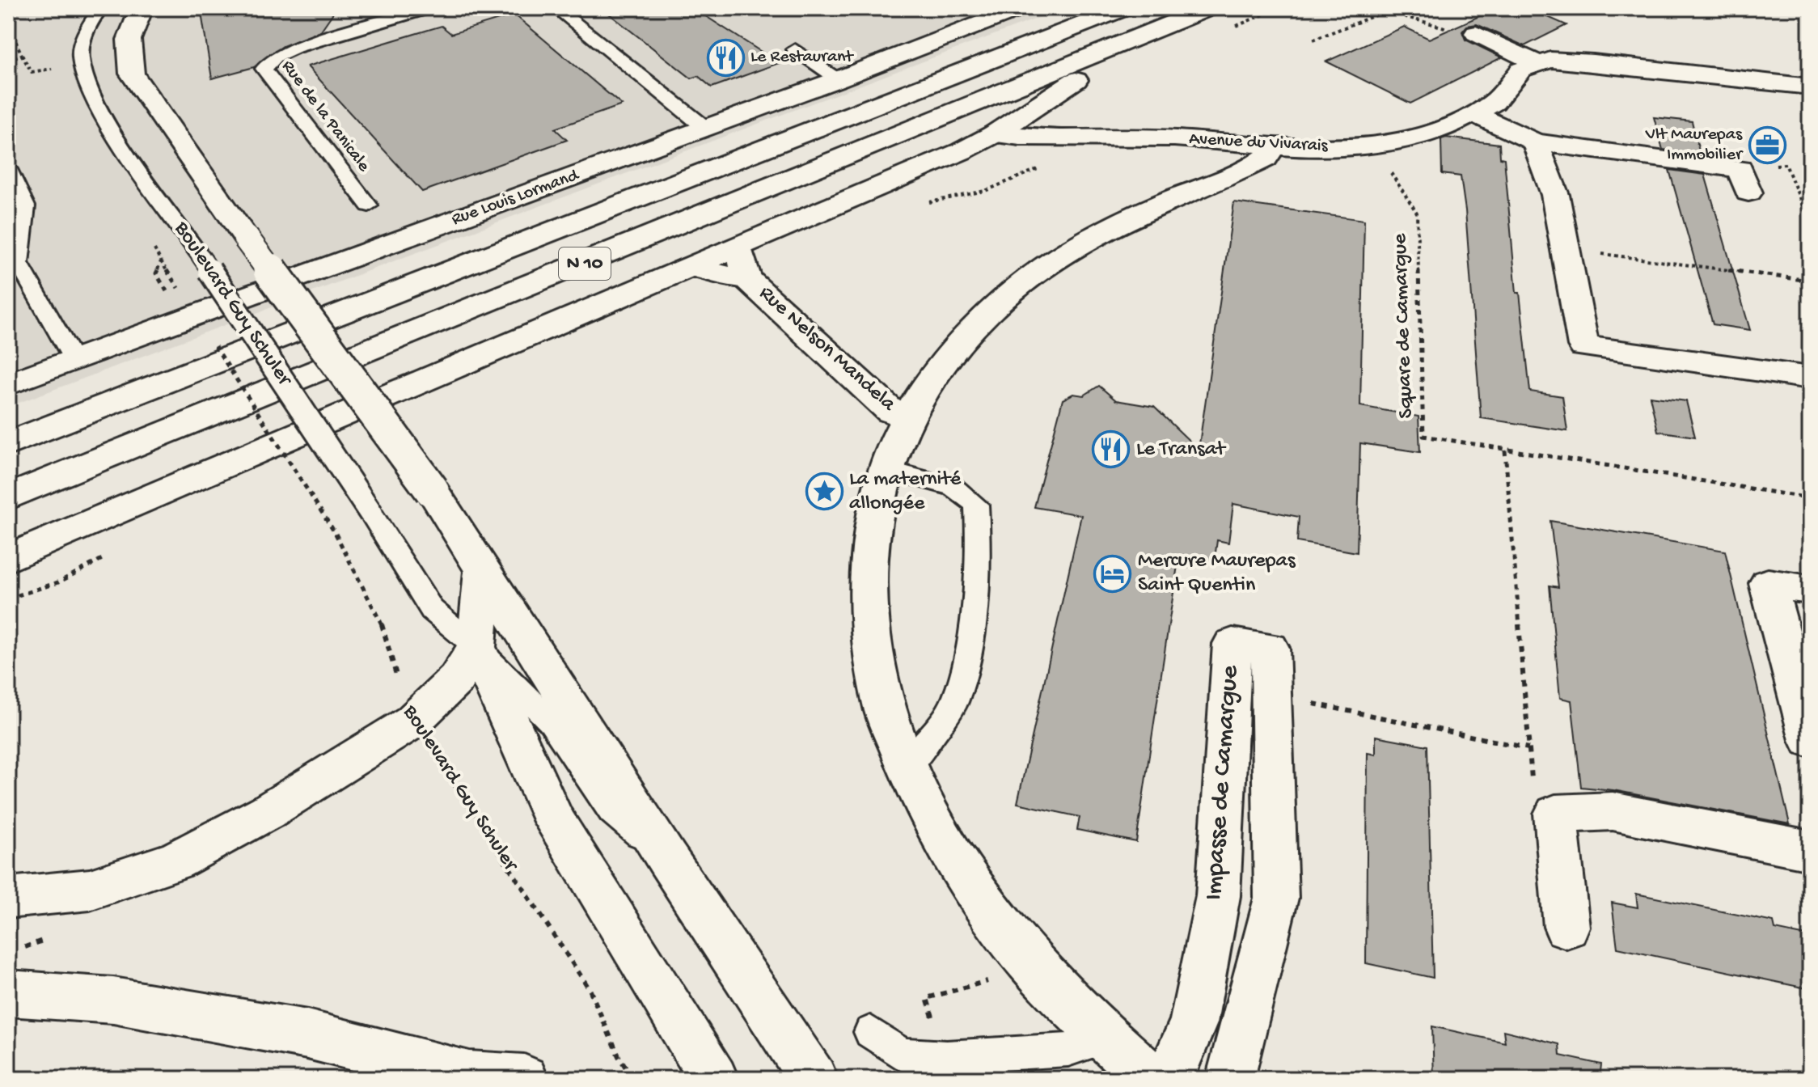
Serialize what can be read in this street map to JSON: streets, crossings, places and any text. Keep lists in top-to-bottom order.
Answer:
{
  "streets": {
    "main road": [
      "Avenue du Vivarais",
      "Rue Louis Lormand",
      "N 10",
      "Boulevard Guy Schuler",
      "Rue Nelson Mandela",
      "Impasse de Camargue"
    ],
    "lane": ["Rue de la Panicale"],
    "path": ["Square de Camargue"]
  },
  "crossings": [
    ["Avenue du Vivarais", "Square de Camargue"]
  ],
  "places": {
    "restaurant": ["Le Restaurant", "Le Transat"],
    "office": ["Vlt Maurepas Immobilier"],
    "place": ["La maternité allongée"],
    "hotel": ["Mercure Maurepas Saint Quentin"]
  }
}
